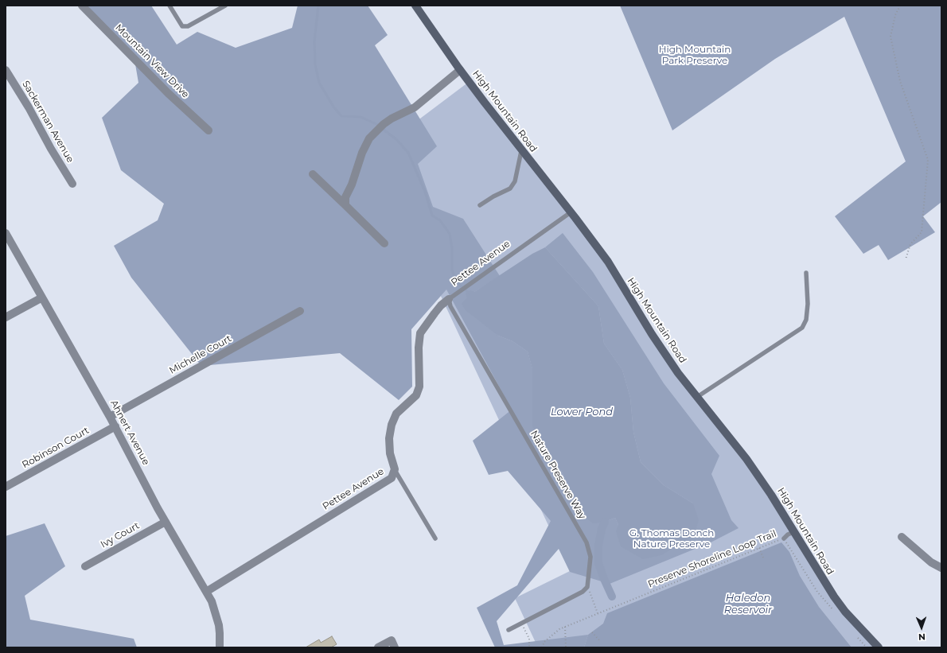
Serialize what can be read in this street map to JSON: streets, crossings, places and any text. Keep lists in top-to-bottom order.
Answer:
{
  "streets": {
    "main road": ["High Mountain Road"],
    "street": [
      "Mountain View Drive",
      "Sackerman Avenue",
      "Pettee Avenue",
      "Michelle Court",
      "Ahnert Avenue",
      "Robinson Court",
      "Ivy Court"
    ],
    "lane": ["Nature Preserve Way"],
    "path": ["Preserve Shoreline Loop Trail"]
  },
  "crossings": [
    ["High Mountain Road", "Pettee Avenue"],
    ["Pettee Avenue", "Ahnert Avenue"],
    ["Pettee Avenue", "Nature Preserve Way"],
    ["Michelle Court", "Ahnert Avenue"],
    ["Ahnert Avenue", "Robinson Court"],
    ["Ahnert Avenue", "Ivy Court"]
  ],
  "water": ["Lower Pond", "Haledon Reservoir"],
  "parks": ["High Mountain Park Preserve", "G. Thomas Donch Nature Preserve"],
  "north": "bottom"
}
